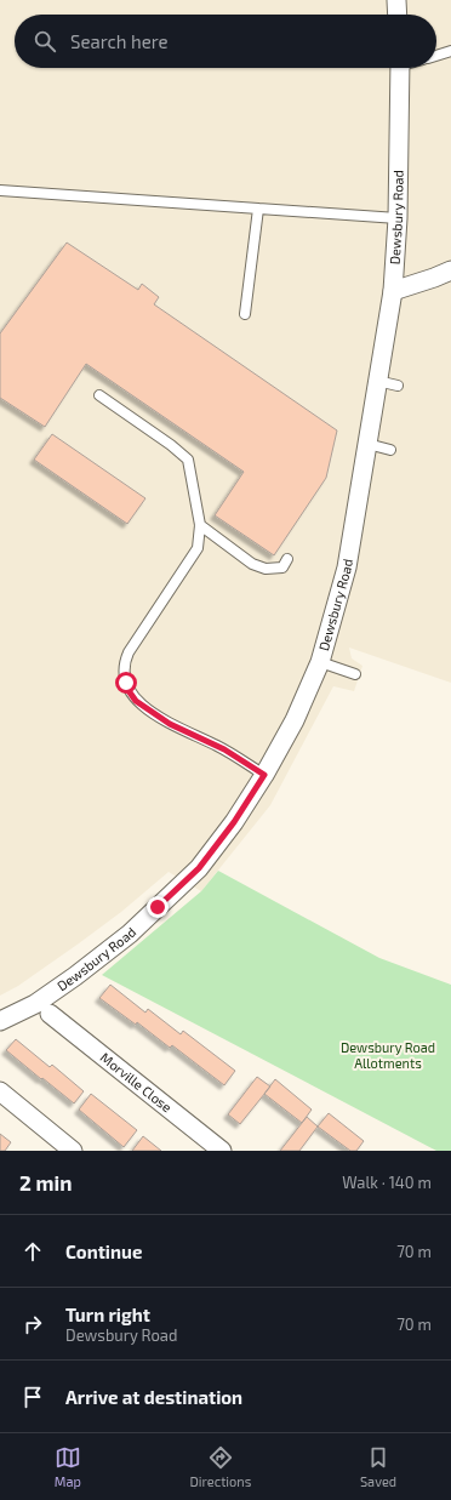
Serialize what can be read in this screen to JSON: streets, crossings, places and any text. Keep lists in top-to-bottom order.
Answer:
{
  "streets": {
    "street": ["Dewsbury Road", "Morville Close"]
  },
  "parks": ["Dewsbury Road Allotments"],
  "page": {
    "search": "Search here",
    "heading": ["2 min", "Walk · 140 m"],
    "list": [
      ["Continue", "70 m"],
      ["Turn right", "Dewsbury Road", "70 m"],
      "Arrive at destination"
    ],
    "nav": ["Map", "Directions", "Saved"]
  }
}
